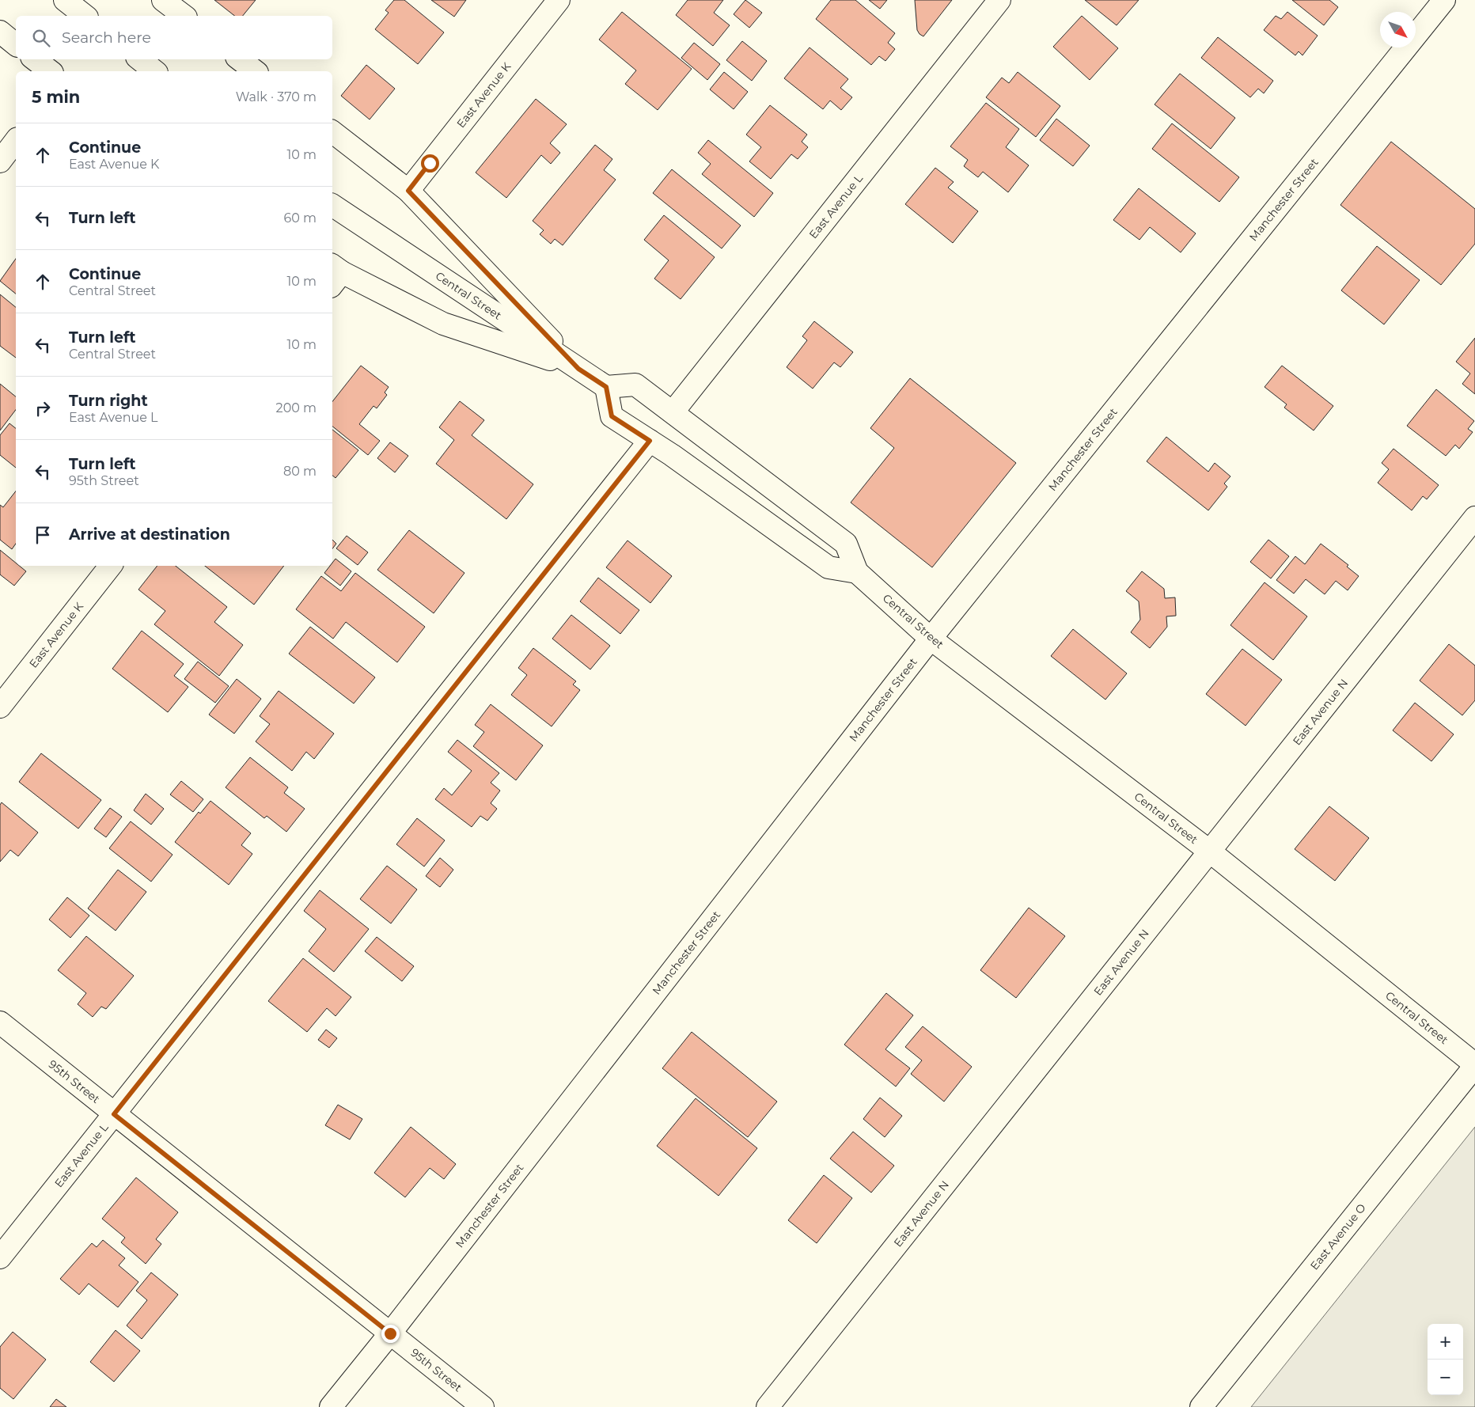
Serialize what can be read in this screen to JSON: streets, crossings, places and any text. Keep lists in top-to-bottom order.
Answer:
{
  "streets": {
    "street": [
      "East Avenue K",
      "Manchester Street",
      "East Avenue L",
      "Central Street",
      "East Avenue N",
      "95th Street",
      "East Avenue O"
    ]
  },
  "crossings": [
    ["Manchester Street", "Central Street"],
    ["Manchester Street", "95th Street"],
    ["East Avenue L", "Central Street"],
    ["East Avenue L", "95th Street"],
    ["Central Street", "East Avenue N"],
    ["Central Street", "East Avenue O"]
  ],
  "north": "bottom right",
  "page": {
    "search": "Search here",
    "heading": ["5 min", "Walk · 370 m"],
    "list": [
      ["Continue", "East Avenue K", "10 m"],
      ["Turn left", "60 m"],
      ["Continue", "Central Street", "10 m"],
      ["Turn left", "Central Street", "10 m"],
      ["Turn right", "East Avenue L", "200 m"],
      ["Turn left", "95th Street", "80 m"],
      "Arrive at destination"
    ],
    "map_buttons": ["+", "−"]
  }
}
